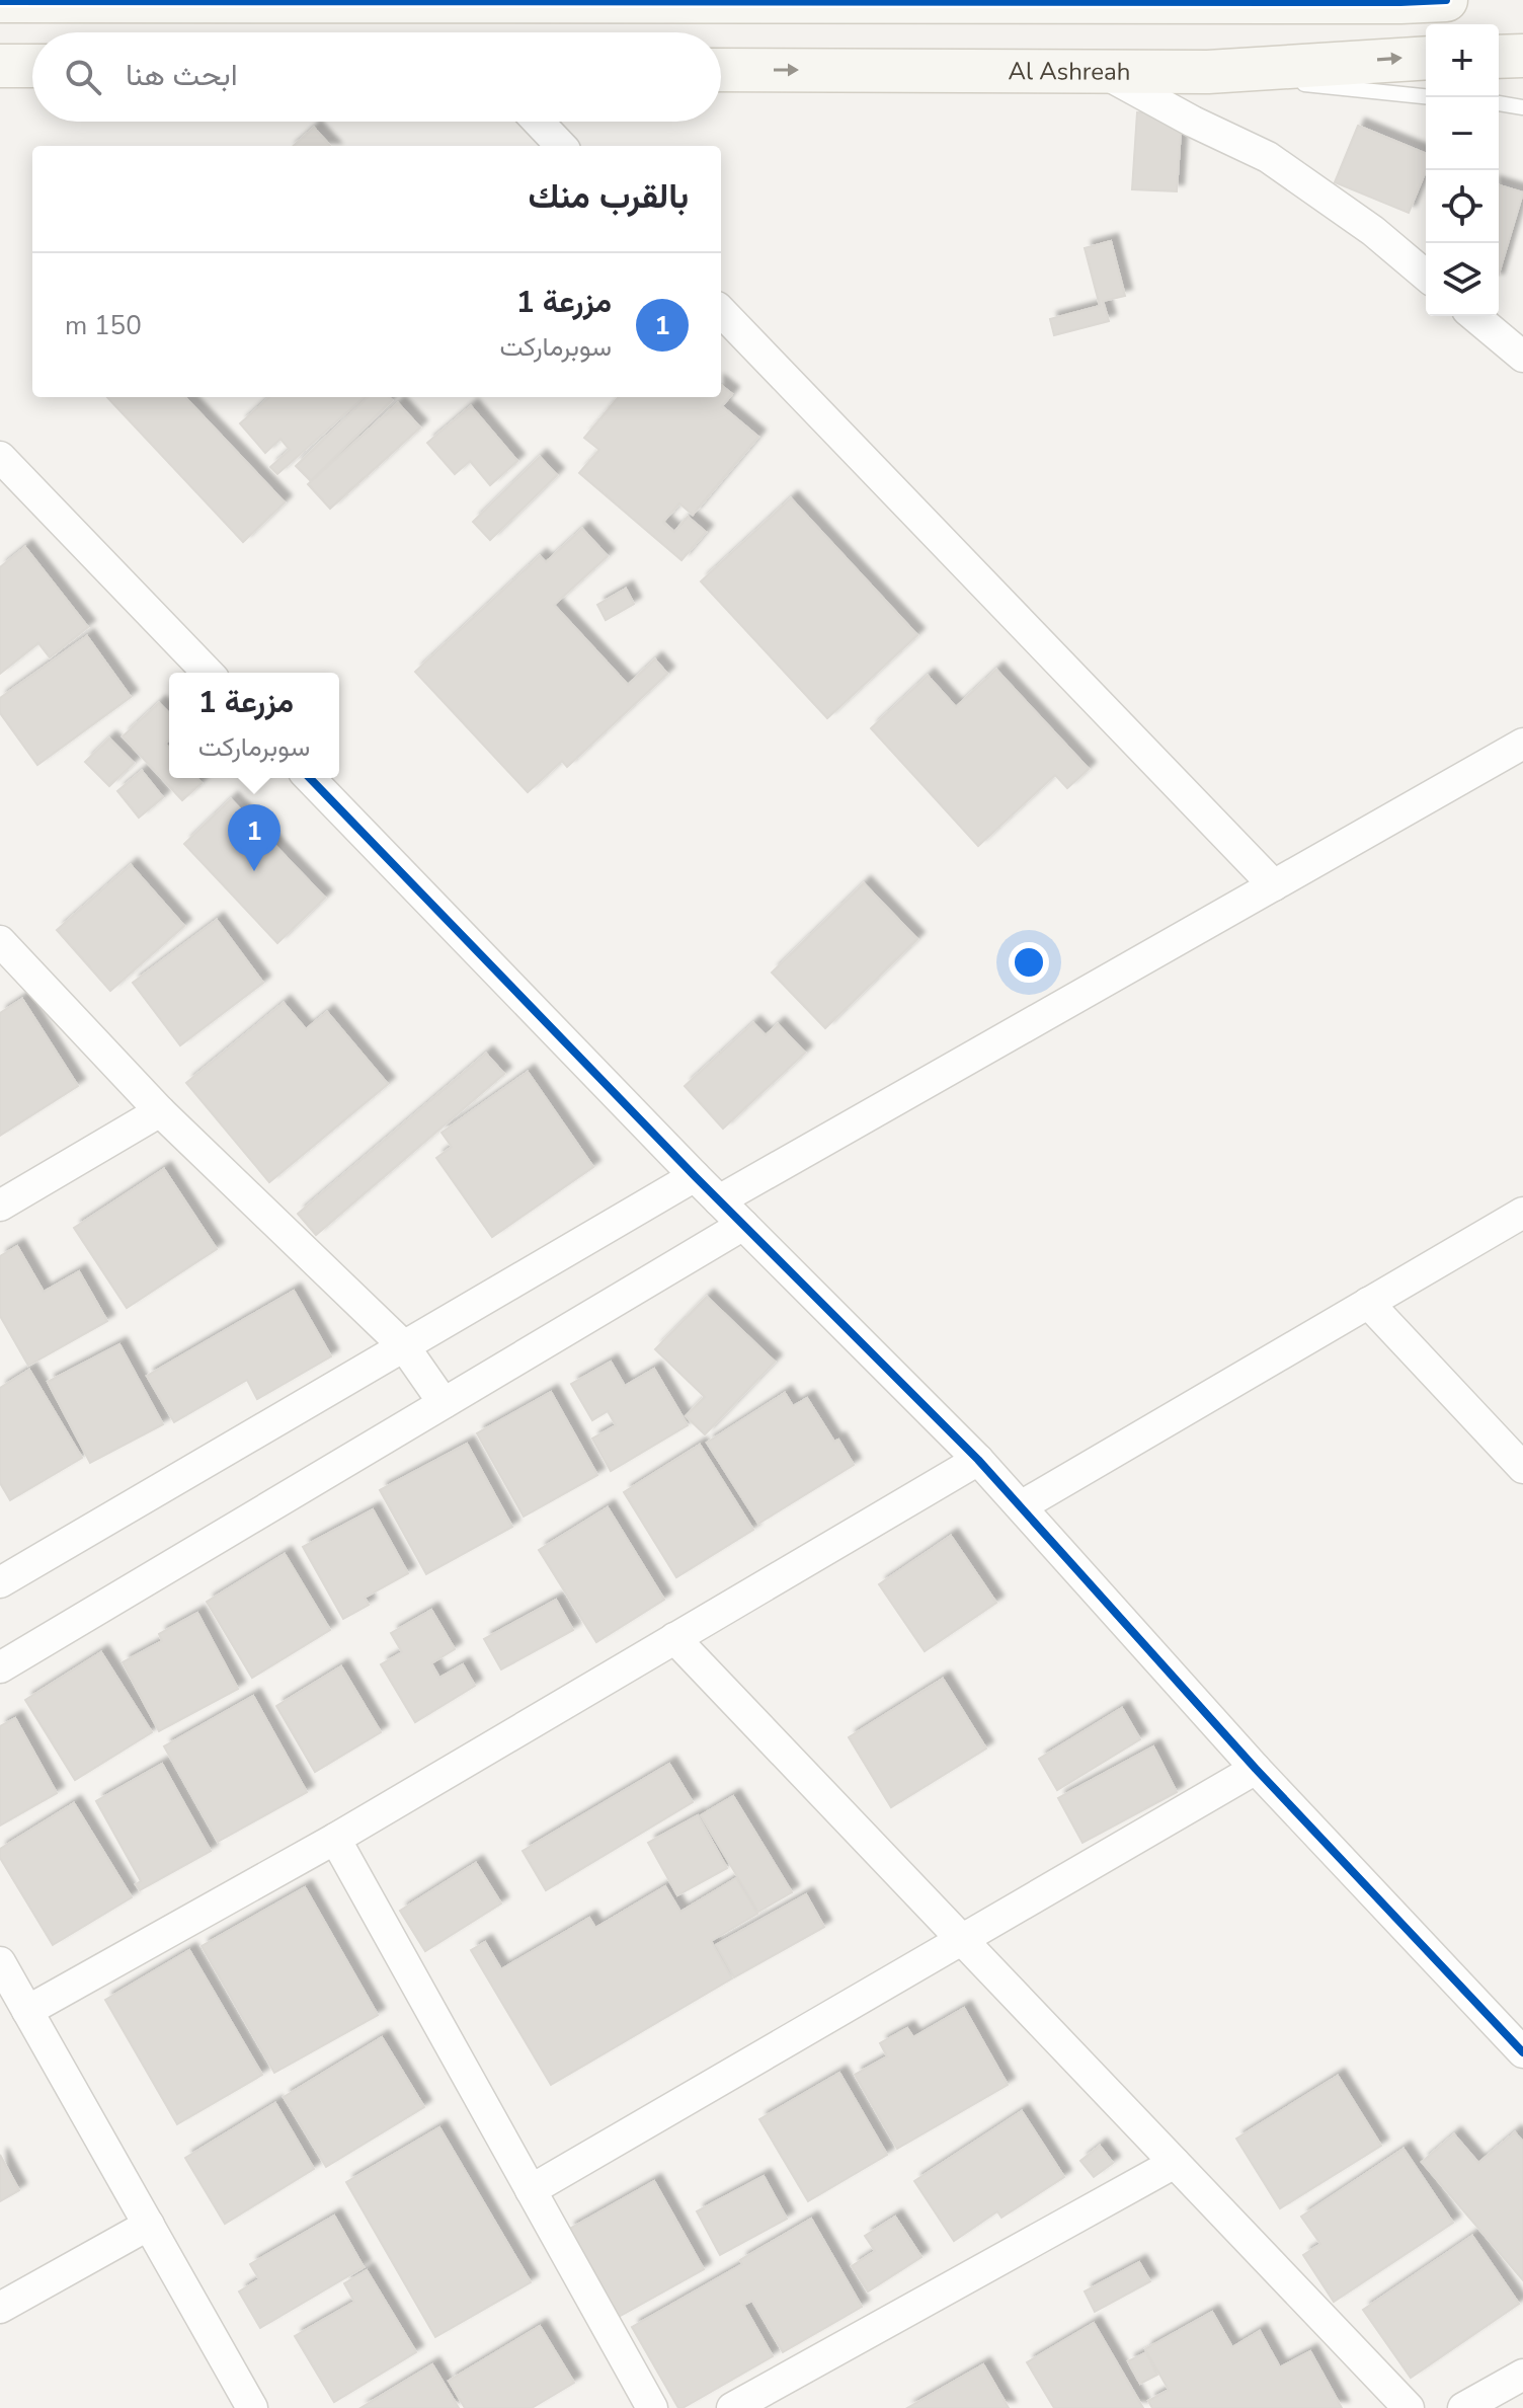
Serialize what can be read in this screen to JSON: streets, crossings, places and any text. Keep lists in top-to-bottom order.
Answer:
{
  "streets": {
    "street": ["Al Ashreah"]
  },
  "page": {
    "map_buttons": ["+", "−"],
    "search": "ابحث هنا",
    "heading": "بالقرب منك",
    "list": [
      {
        "mark": "1",
        "name": "مزرعة 1",
        "note": "سوبرماركت",
        "value": "150 m"
      }
    ],
    "popup": ["مزرعة 1", "سوبرماركت"],
    "pins": "1"
  }
}
